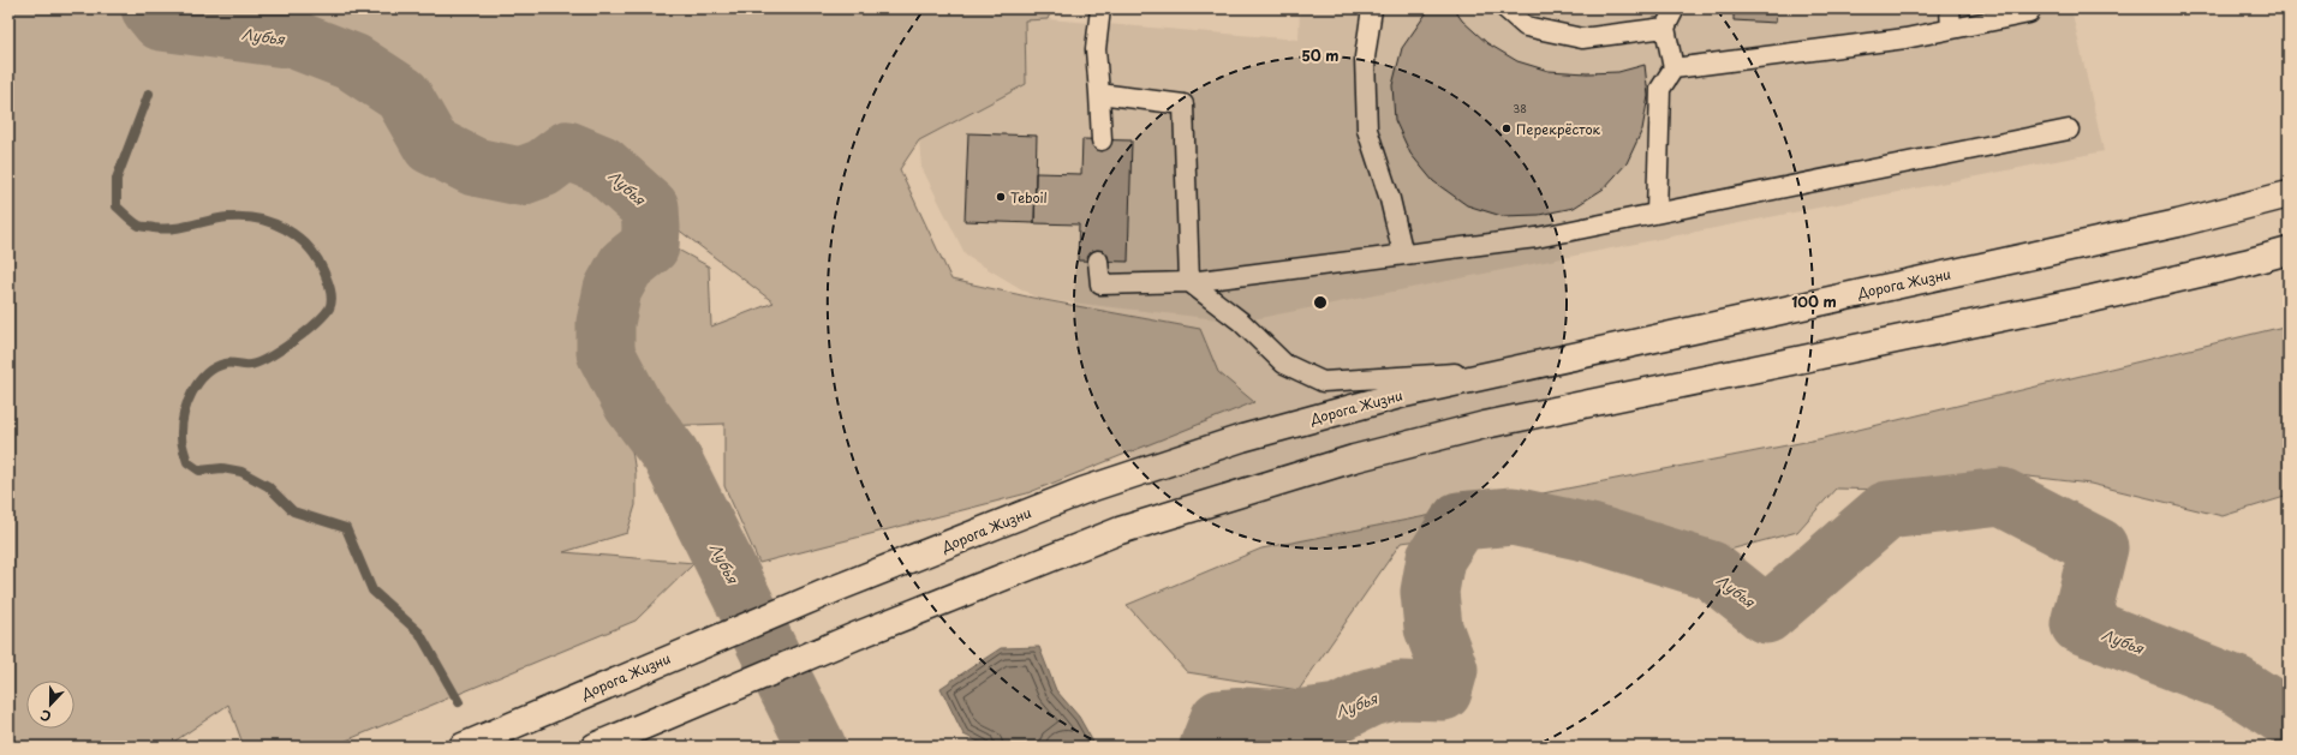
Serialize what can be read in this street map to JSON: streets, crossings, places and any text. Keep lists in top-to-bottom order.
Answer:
{
  "streets": {
    "main road": ["Дорога Жизни"]
  },
  "water": ["Лубья"],
  "places": ["Перекрёсток", "Teboil"],
  "house_numbers": ["38"],
  "north": "bottom",
  "rings": ["50 m", "100 m"]
}
